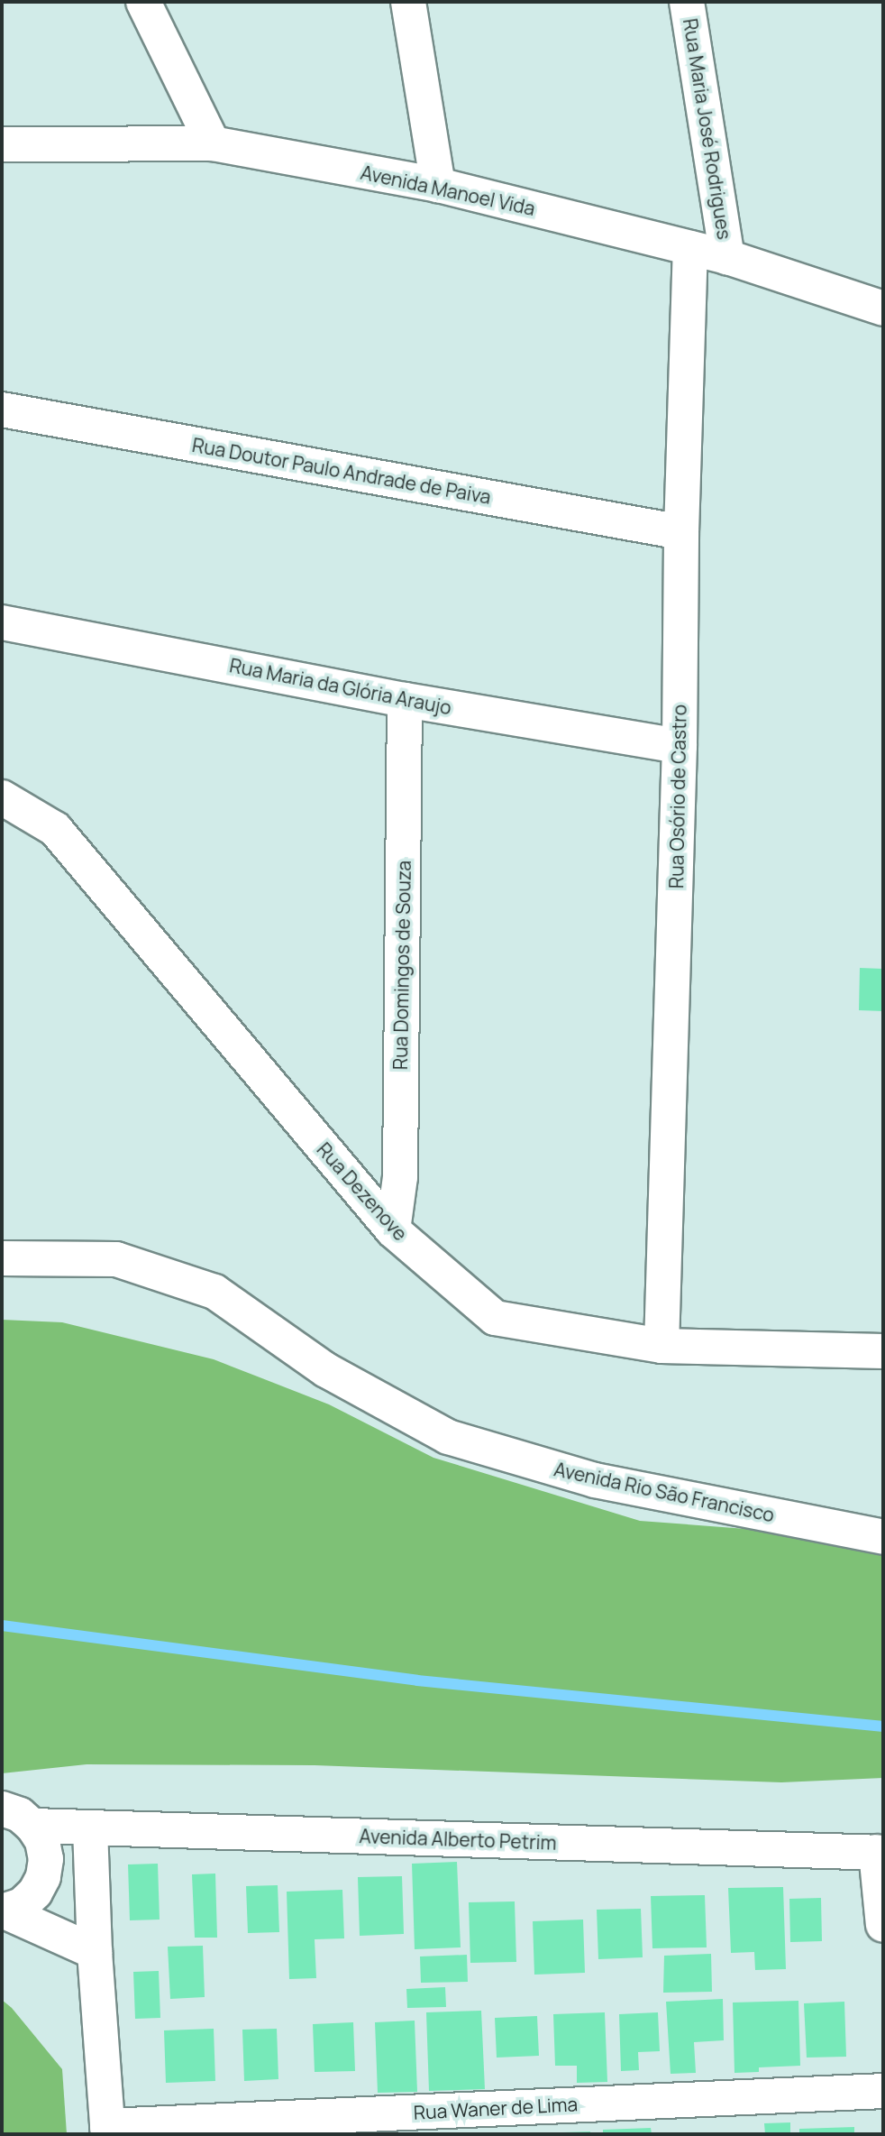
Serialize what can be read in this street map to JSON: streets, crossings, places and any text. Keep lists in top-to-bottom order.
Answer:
{
  "streets": {
    "street": [
      "Rua Maria José Rodrigues",
      "Avenida Manoel Vida",
      "Rua Doutor Paulo Andrade de Paiva",
      "Rua Maria da Glória Araujo",
      "Rua Osório de Castro",
      "Rua Domingos de Souza",
      "Rua Dezenove",
      "Avenida Rio São Francisco",
      "Avenida Alberto Petrim",
      "Rua Waner de Lima"
    ]
  },
  "crossings": [
    ["Rua Maria José Rodrigues", "Avenida Manoel Vida"],
    ["Avenida Manoel Vida", "Rua Osório de Castro"],
    ["Rua Doutor Paulo Andrade de Paiva", "Rua Osório de Castro"],
    ["Rua Maria da Glória Araujo", "Rua Osório de Castro"],
    ["Rua Maria da Glória Araujo", "Rua Domingos de Souza"],
    ["Rua Osório de Castro", "Rua Dezenove"],
    ["Rua Domingos de Souza", "Rua Dezenove"]
  ]
}
